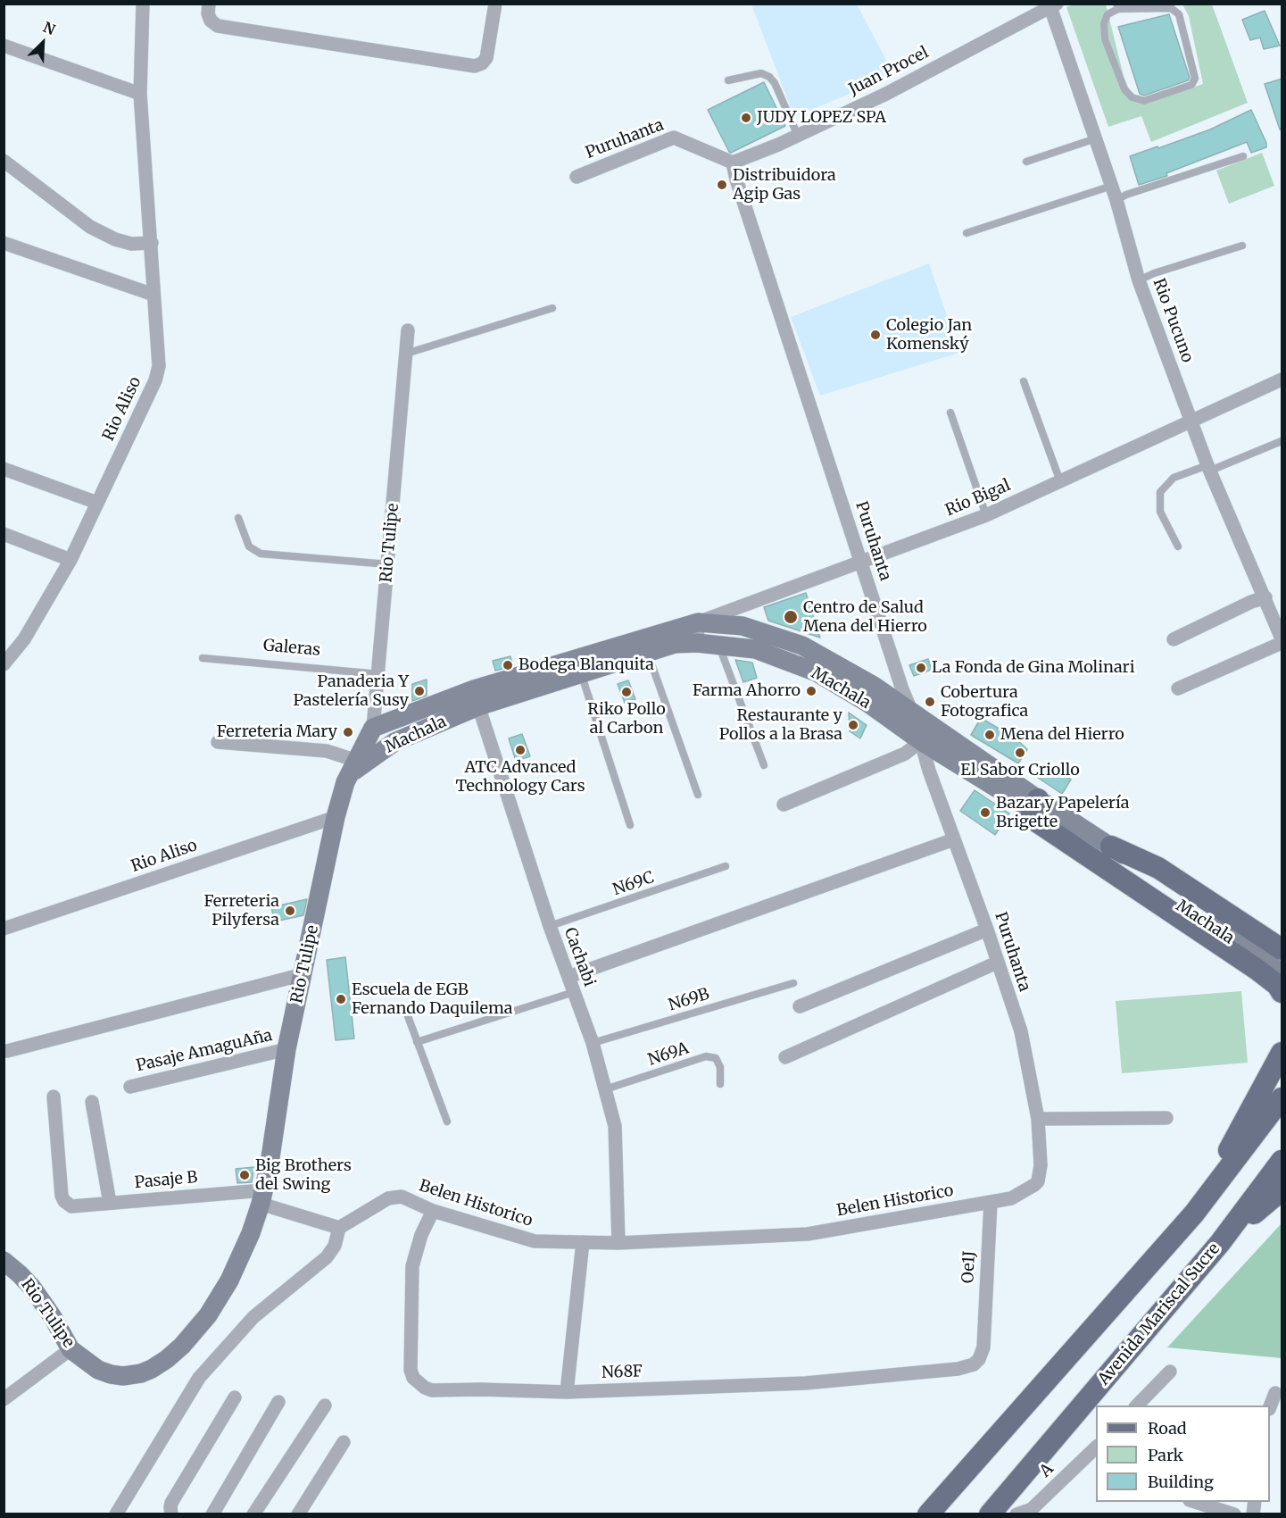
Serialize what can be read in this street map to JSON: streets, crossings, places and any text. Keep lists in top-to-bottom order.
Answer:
{
  "streets": {
    "main road": ["Rio Tulipe", "Machala", "Avenida Mariscal Sucre"],
    "street": [
      "Juan Procel",
      "Puruhanta",
      "Rio Pucuno",
      "Rio Aliso",
      "Rio Bigal",
      "Cachabi",
      "Pasaje AmaguAña",
      "Pasaje B",
      "Belen Historico",
      "Oe1J",
      "N68F",
      "A"
    ],
    "lane": [
      "Galeras",
      "N69C",
      "N69B",
      "N69A"
    ]
  },
  "crossings": [
    ["Juan Procel", "Puruhanta"],
    ["Juan Procel", "Rio Pucuno"],
    ["Puruhanta", "Rio Bigal"],
    ["Puruhanta", "Machala"],
    ["Puruhanta", "Belen Historico"],
    ["Rio Pucuno", "Rio Bigal"],
    ["Rio Aliso", "Rio Tulipe"],
    ["Rio Bigal", "Machala"],
    ["Rio Tulipe", "Galeras"],
    ["Rio Tulipe", "Machala"],
    ["Rio Tulipe", "Pasaje AmaguAña"],
    ["Rio Tulipe", "Pasaje B"],
    ["Machala", "Cachabi"],
    ["N69C", "Cachabi"],
    ["Cachabi", "N69B"],
    ["Cachabi", "N69A"],
    ["Cachabi", "Belen Historico"],
    ["Belen Historico", "Oe1J"],
    ["Belen Historico", "N68F"],
    ["Oe1J", "N68F"]
  ],
  "places": [
    "JUDY LOPEZ SPA",
    "Distribuidora Agip Gas",
    "Colegio Jan Komenský",
    "Centro de Salud Mena del Hierro",
    "Bodega Blanquita",
    "La Fonda de Gina Molinari",
    "Panaderia Y Pastelería Susy",
    "Farma Ahorro",
    "Riko Pollo al Carbon",
    "Cobertura Fotografica",
    "Restaurante y Pollos a la Brasa",
    "Ferreteria Mary",
    "Mena del Hierro",
    "ATC Advanced Technology Cars",
    "El Sabor Criollo",
    "Bazar y Papelería Brigette",
    "Ferreteria Pilyfersa",
    "Escuela de EGB Fernando Daquilema",
    "Big Brothers del Swing"
  ],
  "legend": ["Road", "Park", "Building"],
  "north": "top right"
}
